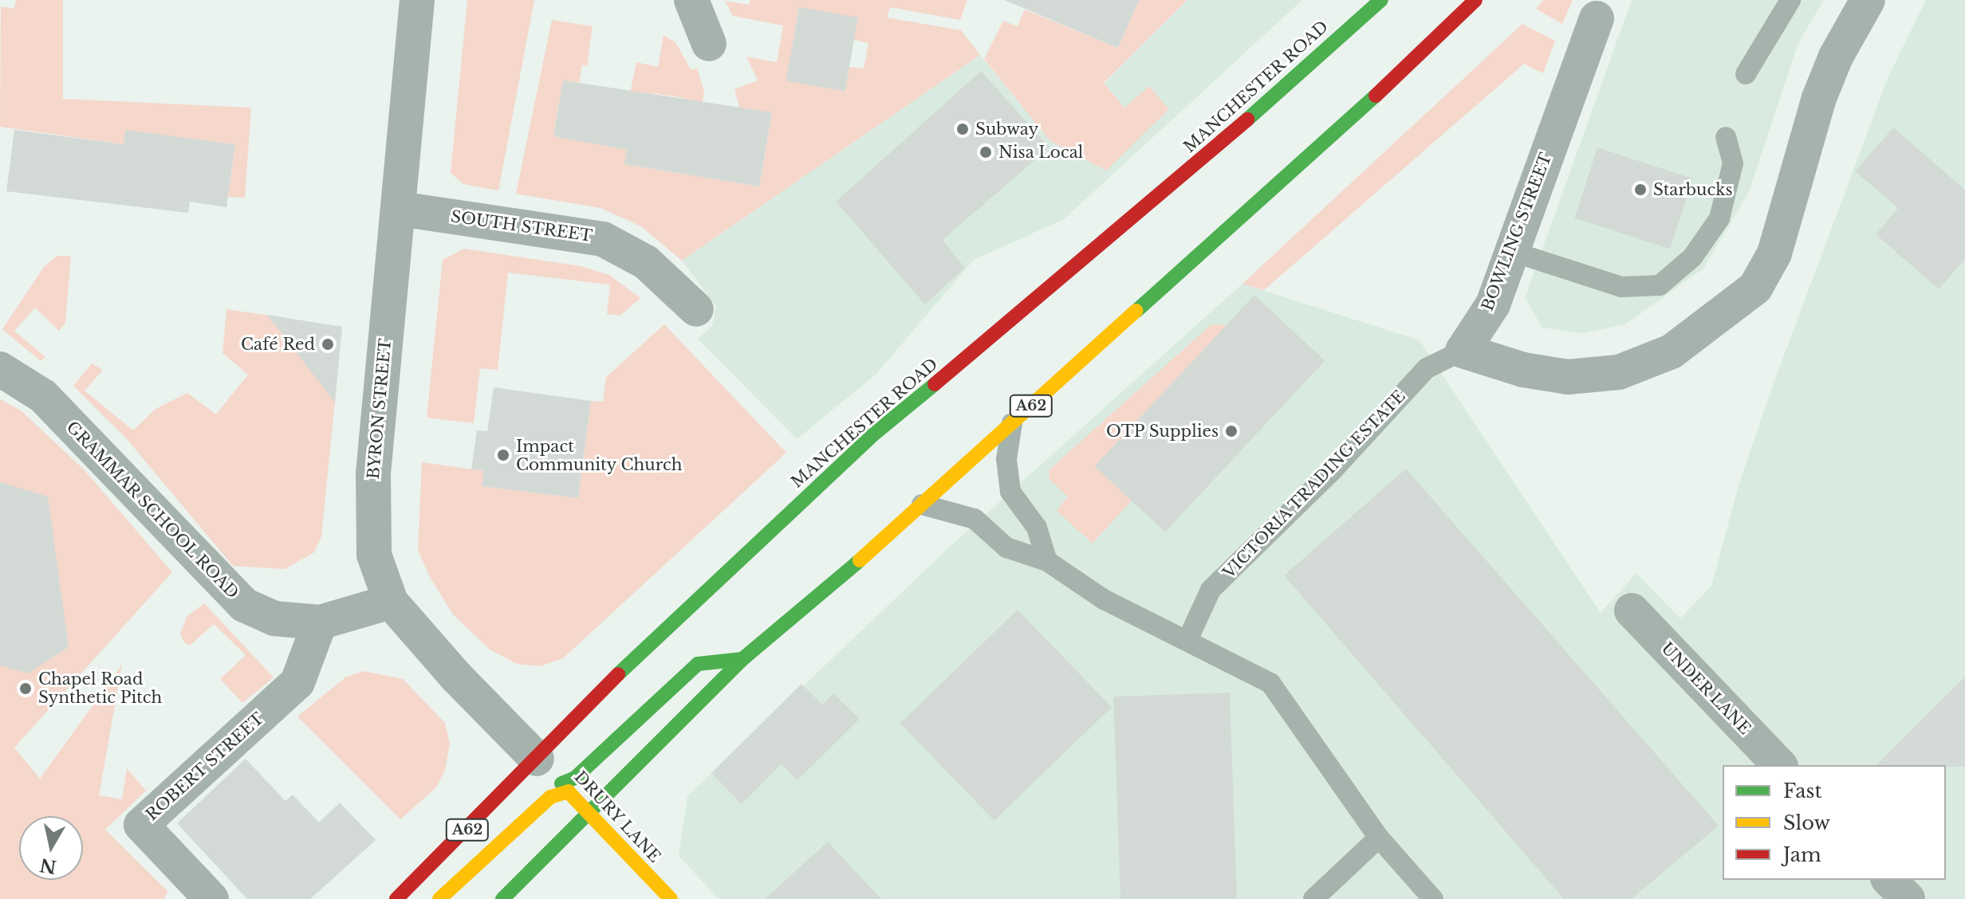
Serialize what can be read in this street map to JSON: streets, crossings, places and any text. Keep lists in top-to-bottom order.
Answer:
{
  "streets": {
    "main road": ["MANCHESTER ROAD", "A62", "DRURY LANE"],
    "street": [
      "SOUTH STREET",
      "BOWLING STREET",
      "BYRON STREET",
      "GRAMMAR SCHOOL ROAD",
      "UNDER LANE",
      "ROBERT STREET"
    ],
    "lane": ["VICTORIA TRADING ESTATE"]
  },
  "crossings": [
    ["MANCHESTER ROAD", "A62"],
    ["MANCHESTER ROAD", "BYRON STREET"],
    ["MANCHESTER ROAD", "DRURY LANE"],
    ["SOUTH STREET", "BYRON STREET"],
    ["BOWLING STREET", "VICTORIA TRADING ESTATE"],
    ["A62", "BYRON STREET"],
    ["A62", "DRURY LANE"],
    ["BYRON STREET", "GRAMMAR SCHOOL ROAD"],
    ["BYRON STREET", "DRURY LANE"],
    ["GRAMMAR SCHOOL ROAD", "ROBERT STREET"]
  ],
  "places": [
    "Subway",
    "Nisa Local",
    "Starbucks",
    "Café Red",
    "OTP Supplies",
    "Impact Community Church",
    "Chapel Road Synthetic Pitch"
  ],
  "legend": ["Fast", "Slow", "Jam"],
  "north": "bottom"
}
